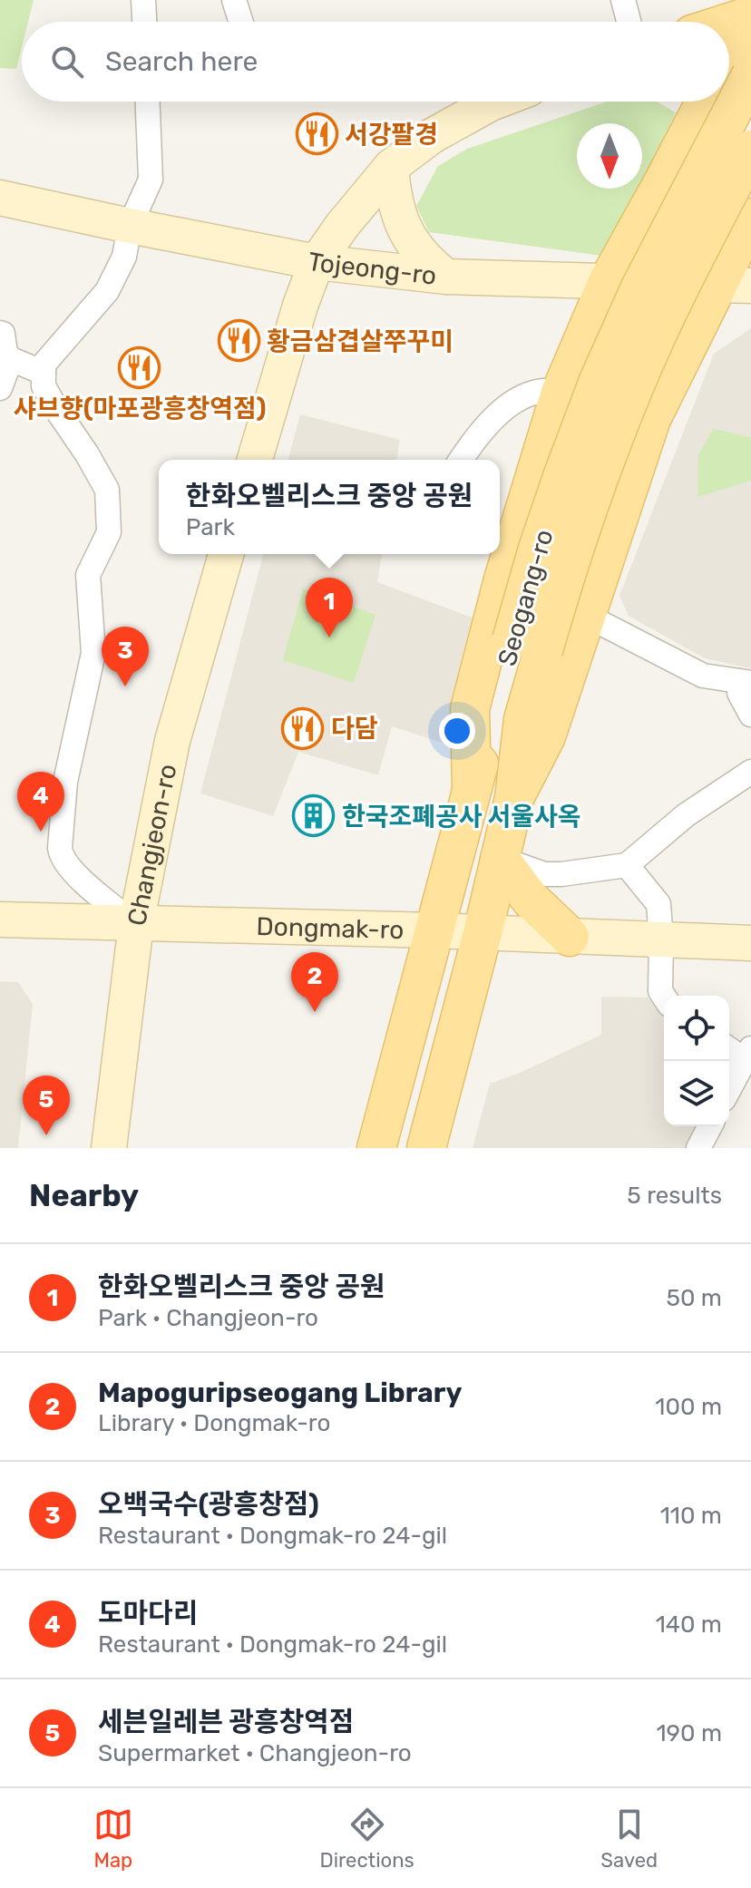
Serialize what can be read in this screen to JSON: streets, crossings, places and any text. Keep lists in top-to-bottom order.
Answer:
{
  "streets": {
    "main road": [
      "Tojeong-ro",
      "Seogang-ro",
      "Changjeon-ro",
      "Dongmak-ro"
    ]
  },
  "crossings": [
    ["Seogang-ro", "Dongmak-ro"],
    ["Changjeon-ro", "Dongmak-ro"]
  ],
  "places": {
    "restaurant": [
      "서강팔경",
      "황금삼겹살쭈꾸미",
      "샤브향(마포광흥창역점)",
      "다담"
    ],
    "building": ["한국조폐공사 서울사옥"]
  },
  "north": "bottom",
  "page": {
    "search": "Search here",
    "popup": ["한화오벨리스크 중앙 공원", "Park"],
    "pins": [
      "1",
      "3",
      "4",
      "2",
      "5"
    ],
    "heading": ["Nearby", "5 results"],
    "list": [
      {
        "mark": "1",
        "name": "한화오벨리스크 중앙 공원",
        "note": "Park · Changjeon-ro",
        "value": "50 m"
      },
      {
        "mark": "2",
        "name": "Mapoguripseogang Library",
        "note": "Library · Dongmak-ro",
        "value": "100 m"
      },
      {
        "mark": "3",
        "name": "오백국수(광흥창점)",
        "note": "Restaurant · Dongmak-ro 24-gil",
        "value": "110 m"
      },
      {
        "mark": "4",
        "name": "도마다리",
        "note": "Restaurant · Dongmak-ro 24-gil",
        "value": "140 m"
      },
      {
        "mark": "5",
        "name": "세븐일레븐 광흥창역점",
        "note": "Supermarket · Changjeon-ro",
        "value": "190 m"
      }
    ],
    "nav": ["Map", "Directions", "Saved"]
  }
}
